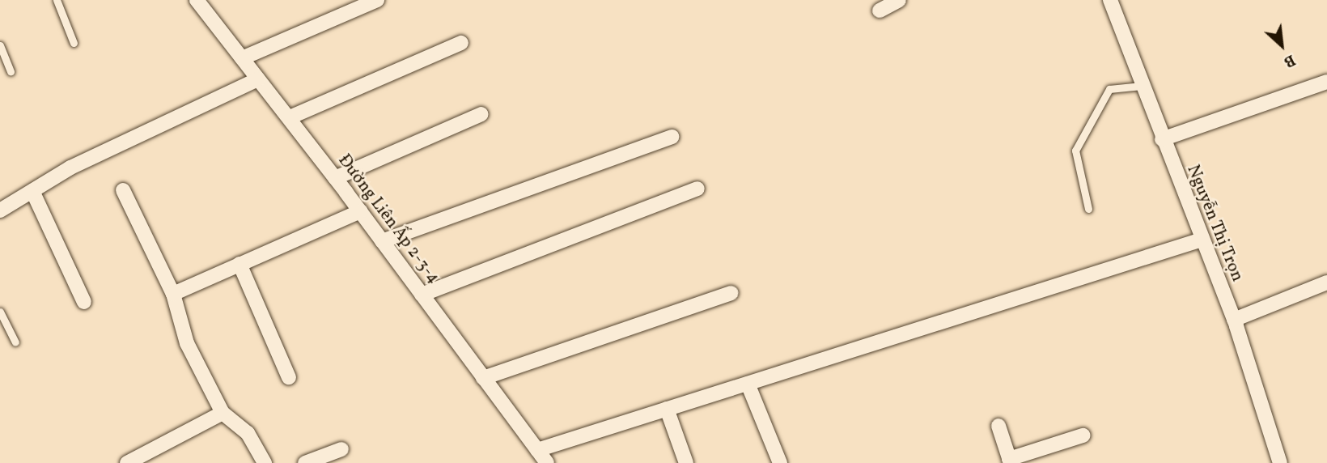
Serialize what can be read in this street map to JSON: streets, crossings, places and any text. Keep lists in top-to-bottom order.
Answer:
{
  "streets": {
    "street": ["Đường Liên Ấp 2-3-4", "Nguyễn Thị Trọn"]
  },
  "north": "bottom right"
}
